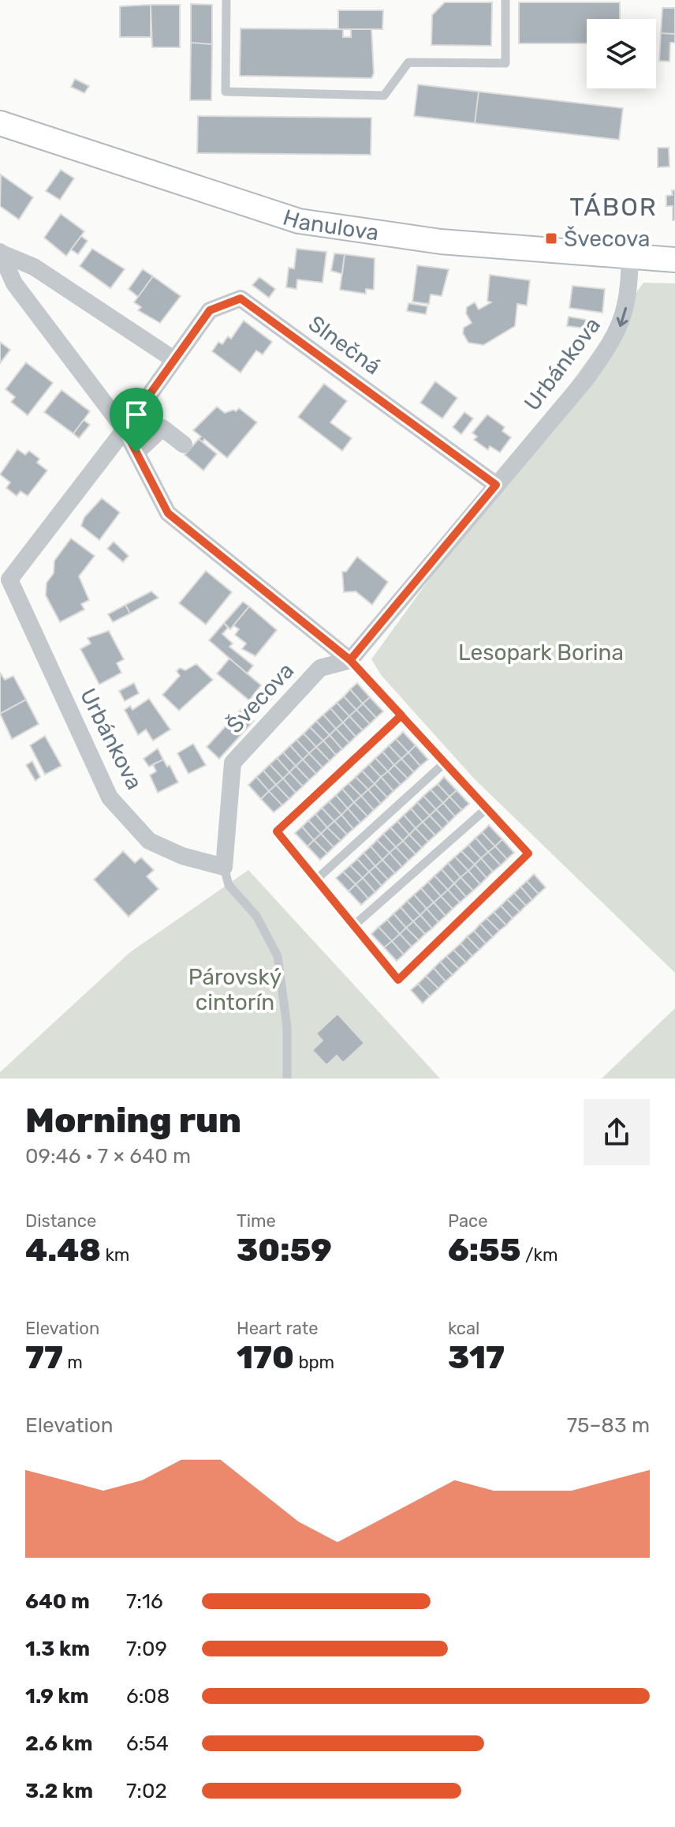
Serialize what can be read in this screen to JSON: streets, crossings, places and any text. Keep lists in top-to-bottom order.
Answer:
{
  "streets": {
    "street": [
      "Hanulova",
      "Slnečná",
      "Urbánkova",
      "Švecova"
    ]
  },
  "crossings": [
    ["Hanulova", "Urbánkova"],
    ["Slnečná", "Urbánkova"],
    ["Urbánkova", "Švecova"]
  ],
  "one_way": ["Urbánkova"],
  "districts": ["TÁBOR"],
  "parks": ["Lesopark Borina", "Párovský cintorín"],
  "places": {
    "transit": ["Švecova"]
  },
  "page": {
    "heading": ["Morning run", "09:46 · 7 × 640 m"],
    "stats": [
      ["Distance", "4.48 km"],
      ["Time", "30:59"],
      ["Pace", "6:55 /km"],
      ["Elevation", "77 m"],
      ["Heart rate", "170 bpm"],
      ["kcal", "317"]
    ],
    "chart": ["Elevation", "75–83 m"],
    "list": [
      {
        "name": "640 m",
        "note": "7:16"
      },
      {
        "name": "1.3 km",
        "note": "7:09"
      },
      {
        "name": "1.9 km",
        "note": "6:08"
      },
      {
        "name": "2.6 km",
        "note": "6:54"
      },
      {
        "name": "3.2 km",
        "note": "7:02"
      }
    ]
  }
}
